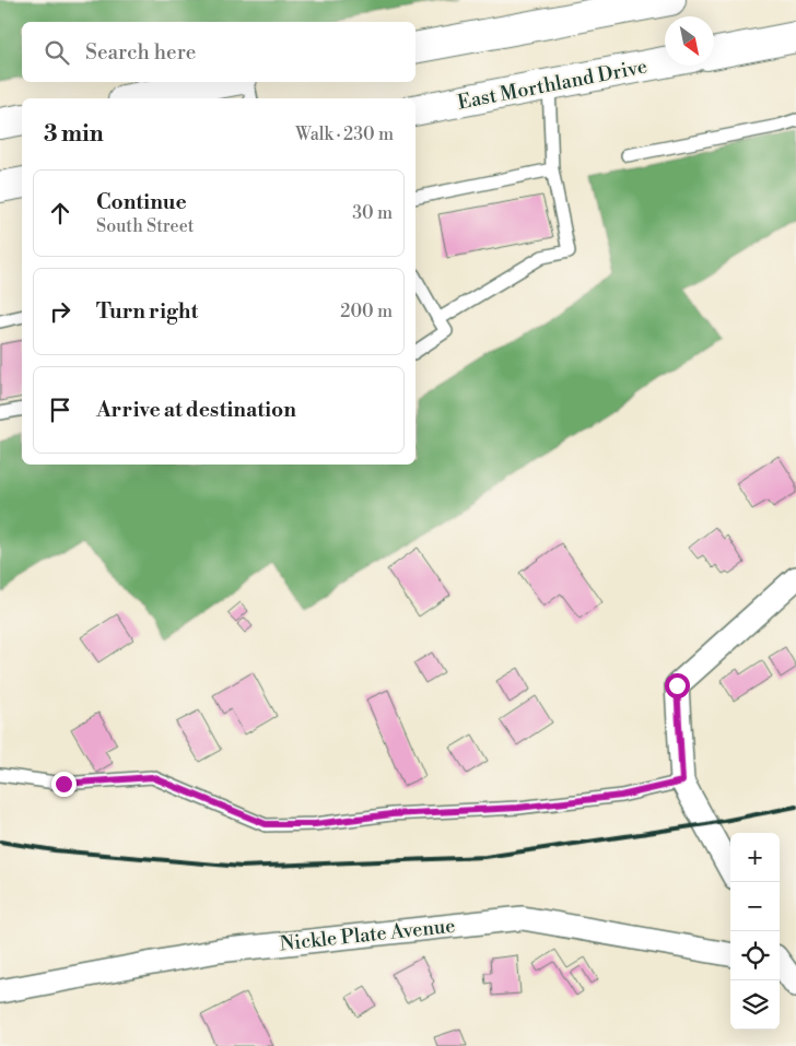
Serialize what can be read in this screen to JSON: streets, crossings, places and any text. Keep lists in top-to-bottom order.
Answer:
{
  "streets": {
    "highway": ["East Morthland Drive"],
    "street": ["Nickle Plate Avenue"]
  },
  "north": "bottom right",
  "page": {
    "search": "Search here",
    "heading": ["3 min", "Walk · 230 m"],
    "list": [
      ["Continue", "South Street", "30 m"],
      ["Turn right", "200 m"],
      "Arrive at destination"
    ],
    "map_buttons": ["+", "−"]
  }
}
